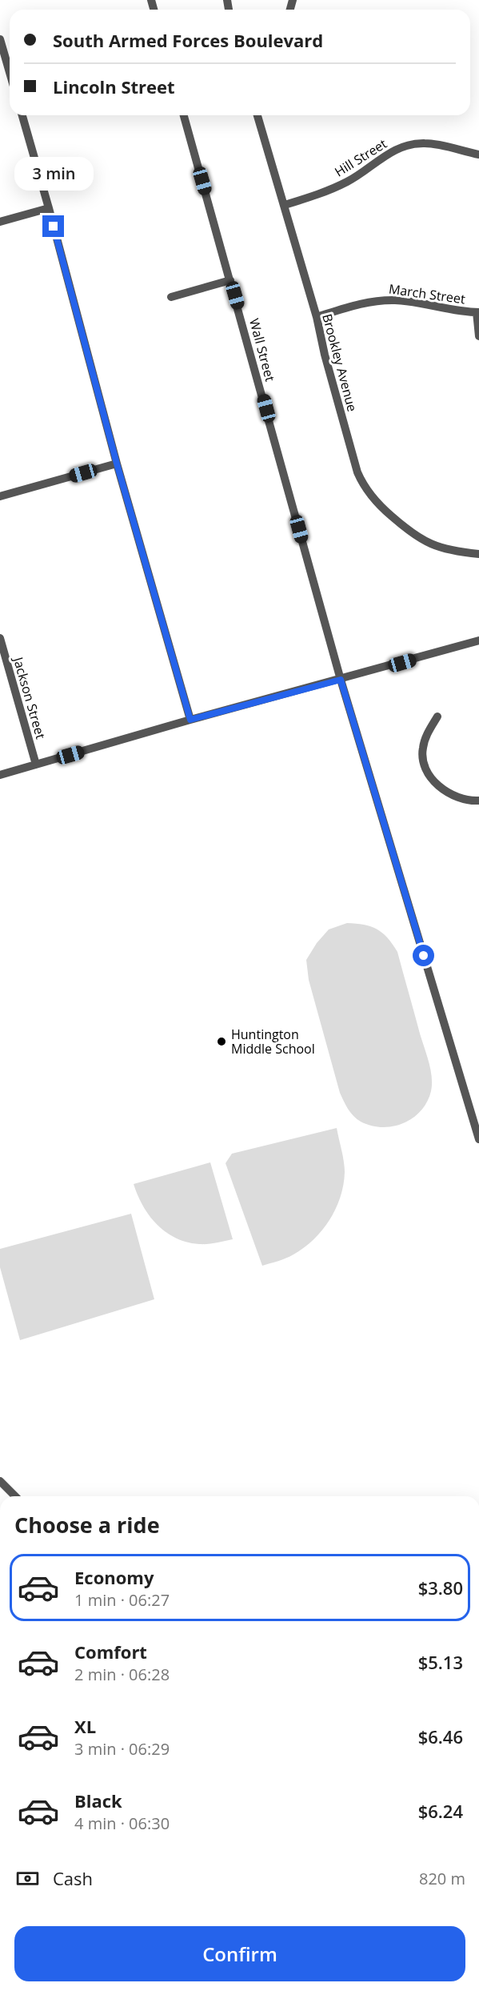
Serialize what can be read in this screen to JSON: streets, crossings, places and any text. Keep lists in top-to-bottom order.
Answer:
{
  "streets": {
    "street": [
      "Hill Street",
      "March Street",
      "Wall Street",
      "Brookley Avenue",
      "Jackson Street"
    ]
  },
  "crossings": [
    ["Hill Street", "Brookley Avenue"],
    ["March Street", "Brookley Avenue"]
  ],
  "places": ["Huntington Middle School"],
  "page": {
    "banner": ["South Armed Forces Boulevard", "Lincoln Street"],
    "bubble": "3 min",
    "heading": "Choose a ride",
    "list": [
      {
        "name": "Economy",
        "note": "1 min · 06:27",
        "value": "$3.80"
      },
      {
        "name": "Comfort",
        "note": "2 min · 06:28",
        "value": "$5.13"
      },
      {
        "name": "XL",
        "note": "3 min · 06:29",
        "value": "$6.46"
      },
      {
        "name": "Black",
        "note": "4 min · 06:30",
        "value": "$6.24"
      }
    ],
    "pay": ["Cash", "820 m"],
    "buttons": "Confirm"
  }
}
